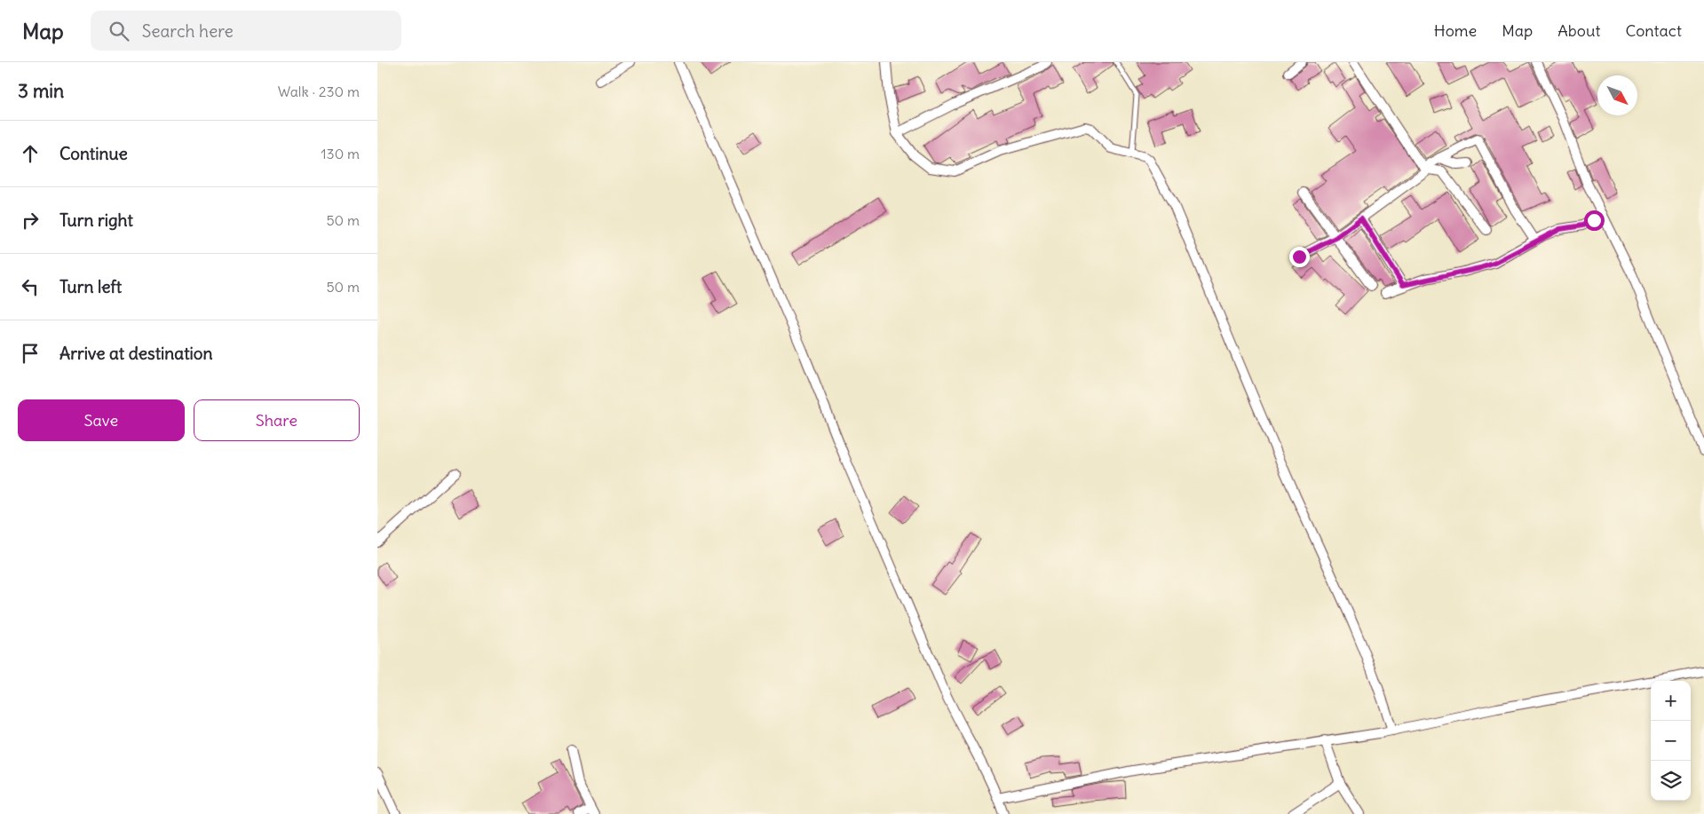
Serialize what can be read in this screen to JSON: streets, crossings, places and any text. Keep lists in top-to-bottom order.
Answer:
{
  "north": "bottom right",
  "page": {
    "header": "Map",
    "search": "Search here",
    "nav": [
      "Home",
      "Map",
      "About",
      "Contact"
    ],
    "heading": ["3 min", "Walk · 230 m"],
    "list": [
      ["Continue", "130 m"],
      ["Turn right", "50 m"],
      ["Turn left", "50 m"],
      "Arrive at destination"
    ],
    "buttons": ["Save", "Share"],
    "map_buttons": ["+", "−"]
  }
}
